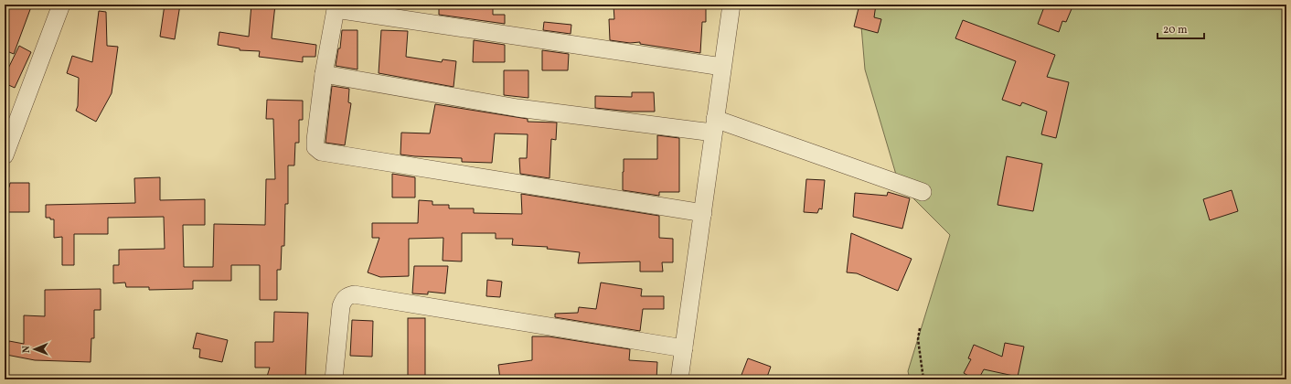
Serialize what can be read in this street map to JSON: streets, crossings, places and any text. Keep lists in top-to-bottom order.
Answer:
{
  "scale_bar": "20 m",
  "north": "left"
}
